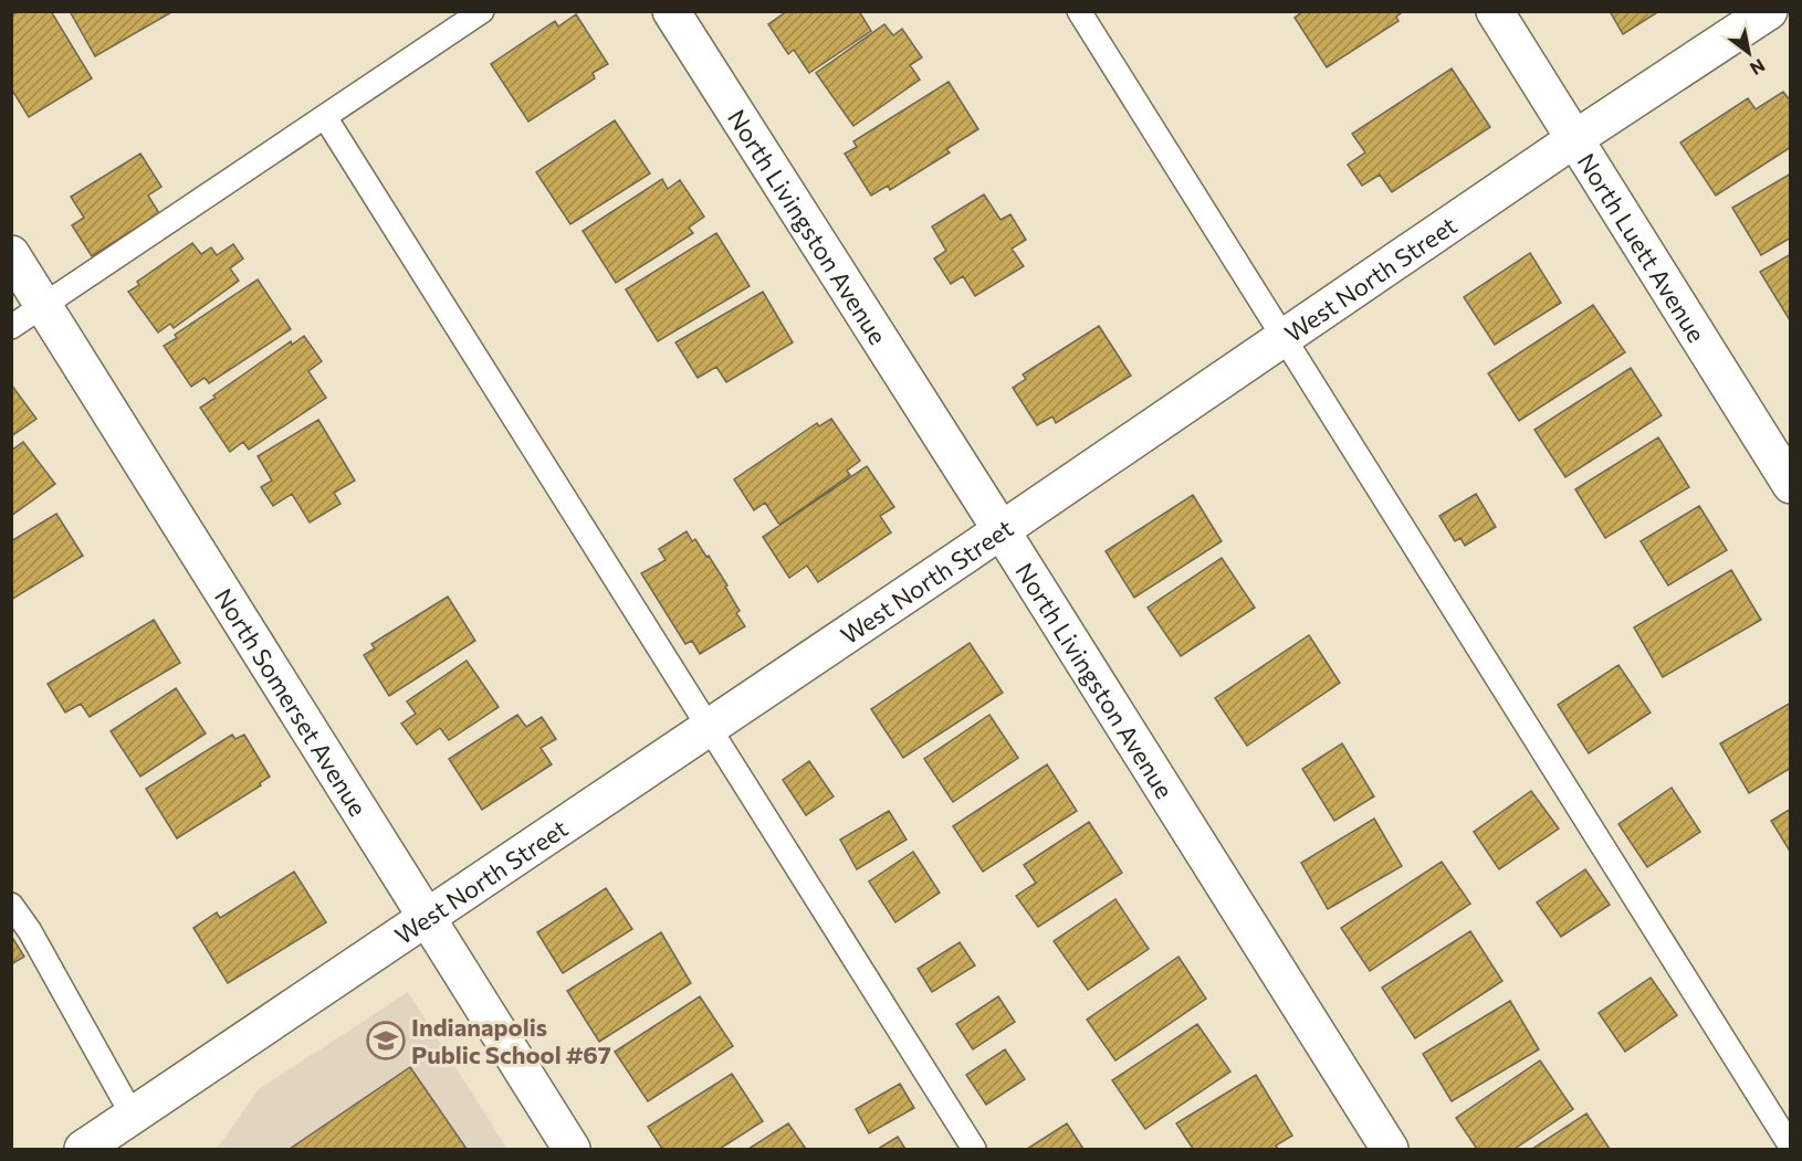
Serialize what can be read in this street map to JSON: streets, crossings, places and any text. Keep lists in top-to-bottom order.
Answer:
{
  "streets": {
    "street": [
      "North Livingston Avenue",
      "North Luett Avenue",
      "West North Street",
      "North Somerset Avenue"
    ]
  },
  "crossings": [
    ["North Livingston Avenue", "West North Street"],
    ["North Luett Avenue", "West North Street"],
    ["West North Street", "North Somerset Avenue"]
  ],
  "places": {
    "school or university": ["Indianapolis Public School #67"]
  },
  "north": "bottom right"
}
